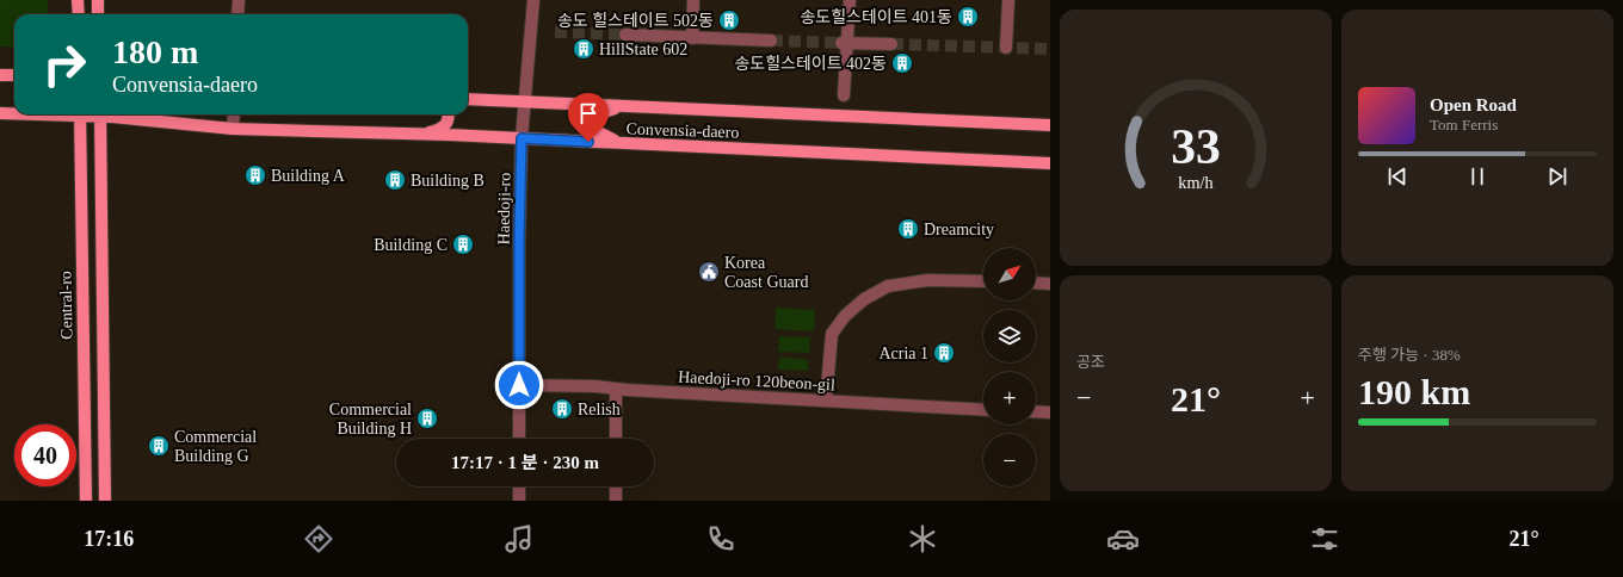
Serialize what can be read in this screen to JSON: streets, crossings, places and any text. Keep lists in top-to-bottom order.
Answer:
{
  "streets": {
    "main road": ["Convensia-daero", "Central-ro"],
    "street": ["Haedoji-ro", "Haedoji-ro 120beon-gil"]
  },
  "crossings": [
    ["Convensia-daero", "Haedoji-ro"],
    ["Haedoji-ro", "Haedoji-ro 120beon-gil"]
  ],
  "places": {
    "building": [
      "송도힐스테이트 401동",
      "송도 힐스테이트 502동",
      "HillState 602",
      "송도힐스테이트 402동",
      "Building A",
      "Building B",
      "Dreamcity",
      "Building C",
      "Acria 1",
      "Relish",
      "Commercial Building H",
      "Commercial Building G"
    ],
    "public building": ["Korea Coast Guard"]
  },
  "north": "top right",
  "page": {
    "turn": ["180 m", "Convensia-daero"],
    "song": ["Open Road", "Tom Ferris"],
    "map_buttons": ["+", "−"],
    "tile": [
      "공조",
      ["주행 가능 · 38%", "190 km"]
    ],
    "heat": ["−", "21°", "+"],
    "limit": "40",
    "trip": "17:17 · 1 분 · 230 m",
    "tabs": ["17:16", "21°"],
    "gauge": ["33", "km/h"]
  }
}
